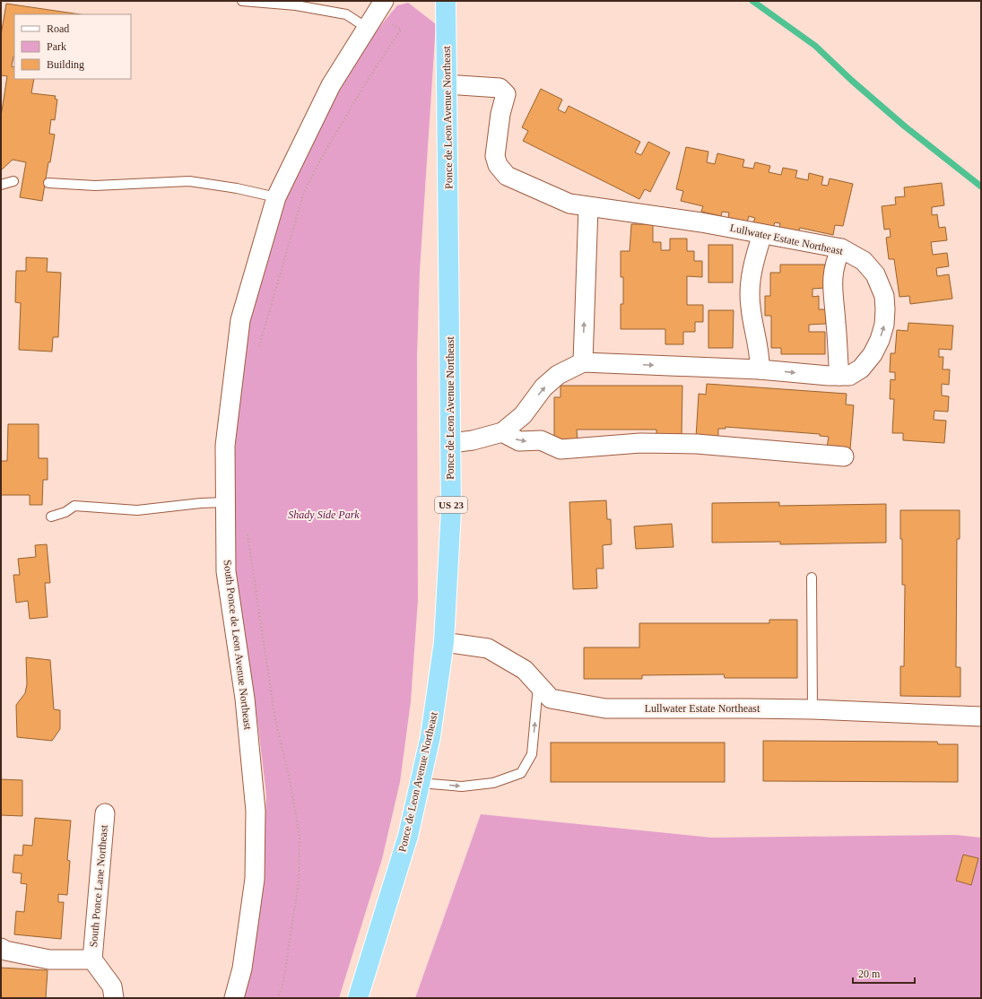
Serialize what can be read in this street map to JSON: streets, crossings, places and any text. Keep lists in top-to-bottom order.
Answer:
{
  "streets": {
    "highway": ["Ponce de Leon Avenue Northeast", "US 23"],
    "street": ["Lullwater Estate Northeast", "South Ponce de Leon Avenue Northeast", "South Ponce Lane Northeast"]
  },
  "crossings": [
    ["Ponce de Leon Avenue Northeast", "Lullwater Estate Northeast"]
  ],
  "parks": ["Shady Side Park"],
  "legend": ["Road", "Park", "Building"],
  "scale_bar": "20 m"
}
